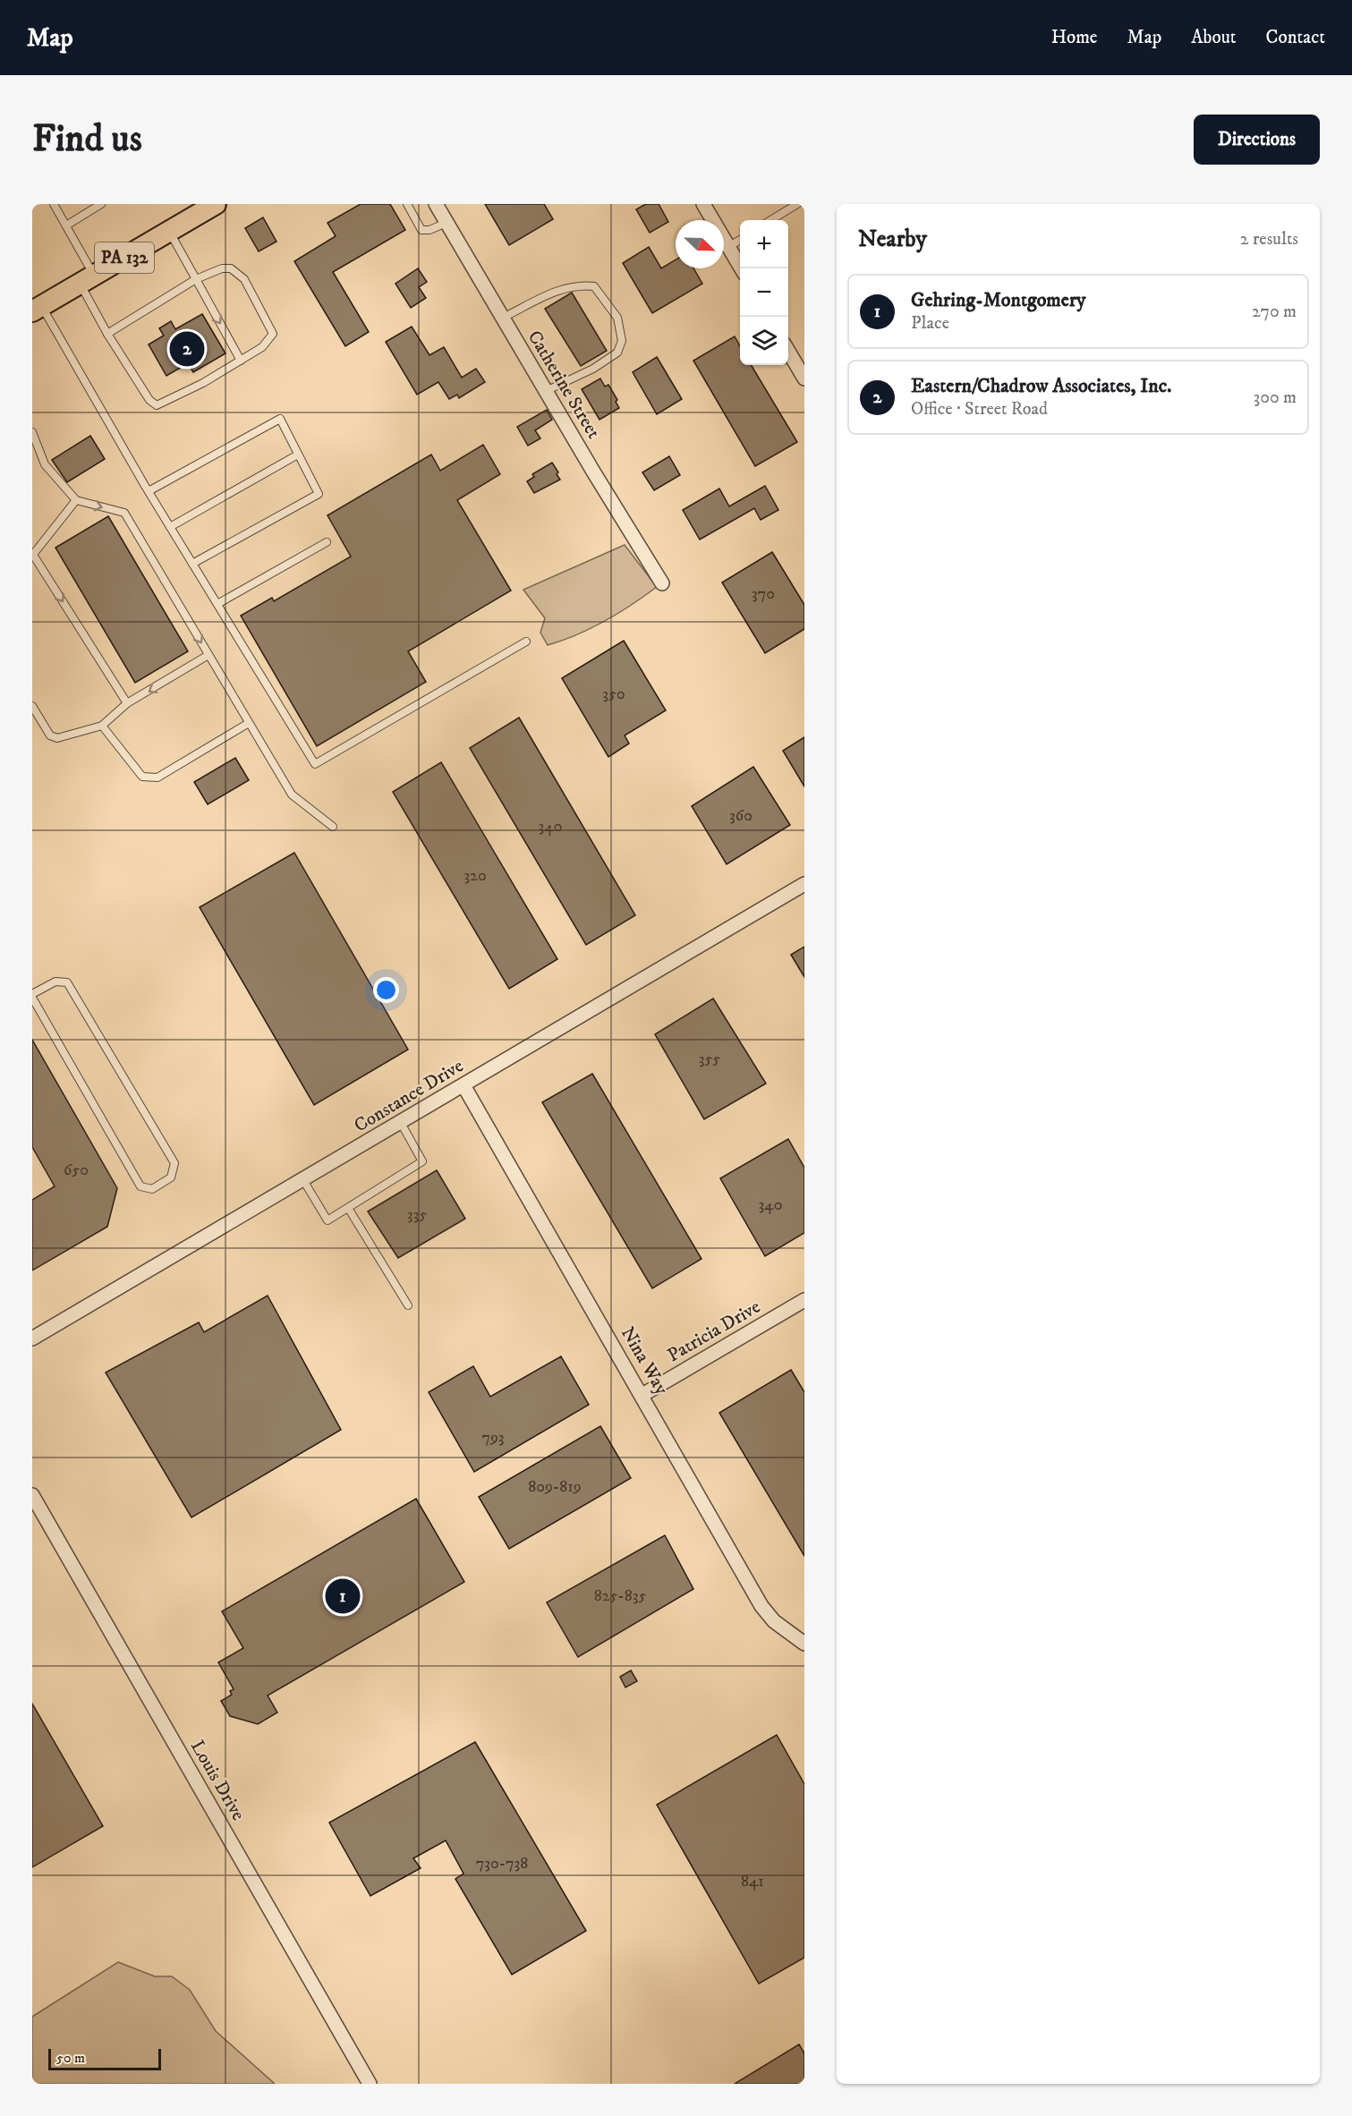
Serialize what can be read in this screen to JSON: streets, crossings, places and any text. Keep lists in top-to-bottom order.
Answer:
{
  "streets": {
    "main road": ["PA 132"],
    "street": [
      "Catherine Street",
      "Constance Drive",
      "Patricia Drive",
      "Nina Way",
      "Louis Drive"
    ]
  },
  "crossings": [
    ["Constance Drive", "Nina Way"],
    ["Patricia Drive", "Nina Way"]
  ],
  "house_numbers": [
    "370",
    "350",
    "360",
    "340",
    "320",
    "355",
    "650",
    "340",
    "335",
    "793",
    "809-819",
    "825-835",
    "730-738",
    "841"
  ],
  "scale_bar": "50 m",
  "north": "bottom right",
  "page": {
    "header": "Map",
    "nav": [
      "Home",
      "Map",
      "About",
      "Contact"
    ],
    "buttons": "Directions",
    "title": "Find us",
    "heading": ["Nearby", "2 results"],
    "map_buttons": ["+", "−"],
    "list": [
      {
        "mark": "1",
        "name": "Gehring-Montgomery",
        "note": "Place",
        "value": "270 m"
      },
      {
        "mark": "2",
        "name": "Eastern/Chadrow Associates, Inc.",
        "note": "Office · Street Road",
        "value": "300 m"
      }
    ],
    "pins": ["2", "1"],
    "scale": "50 m"
  }
}
